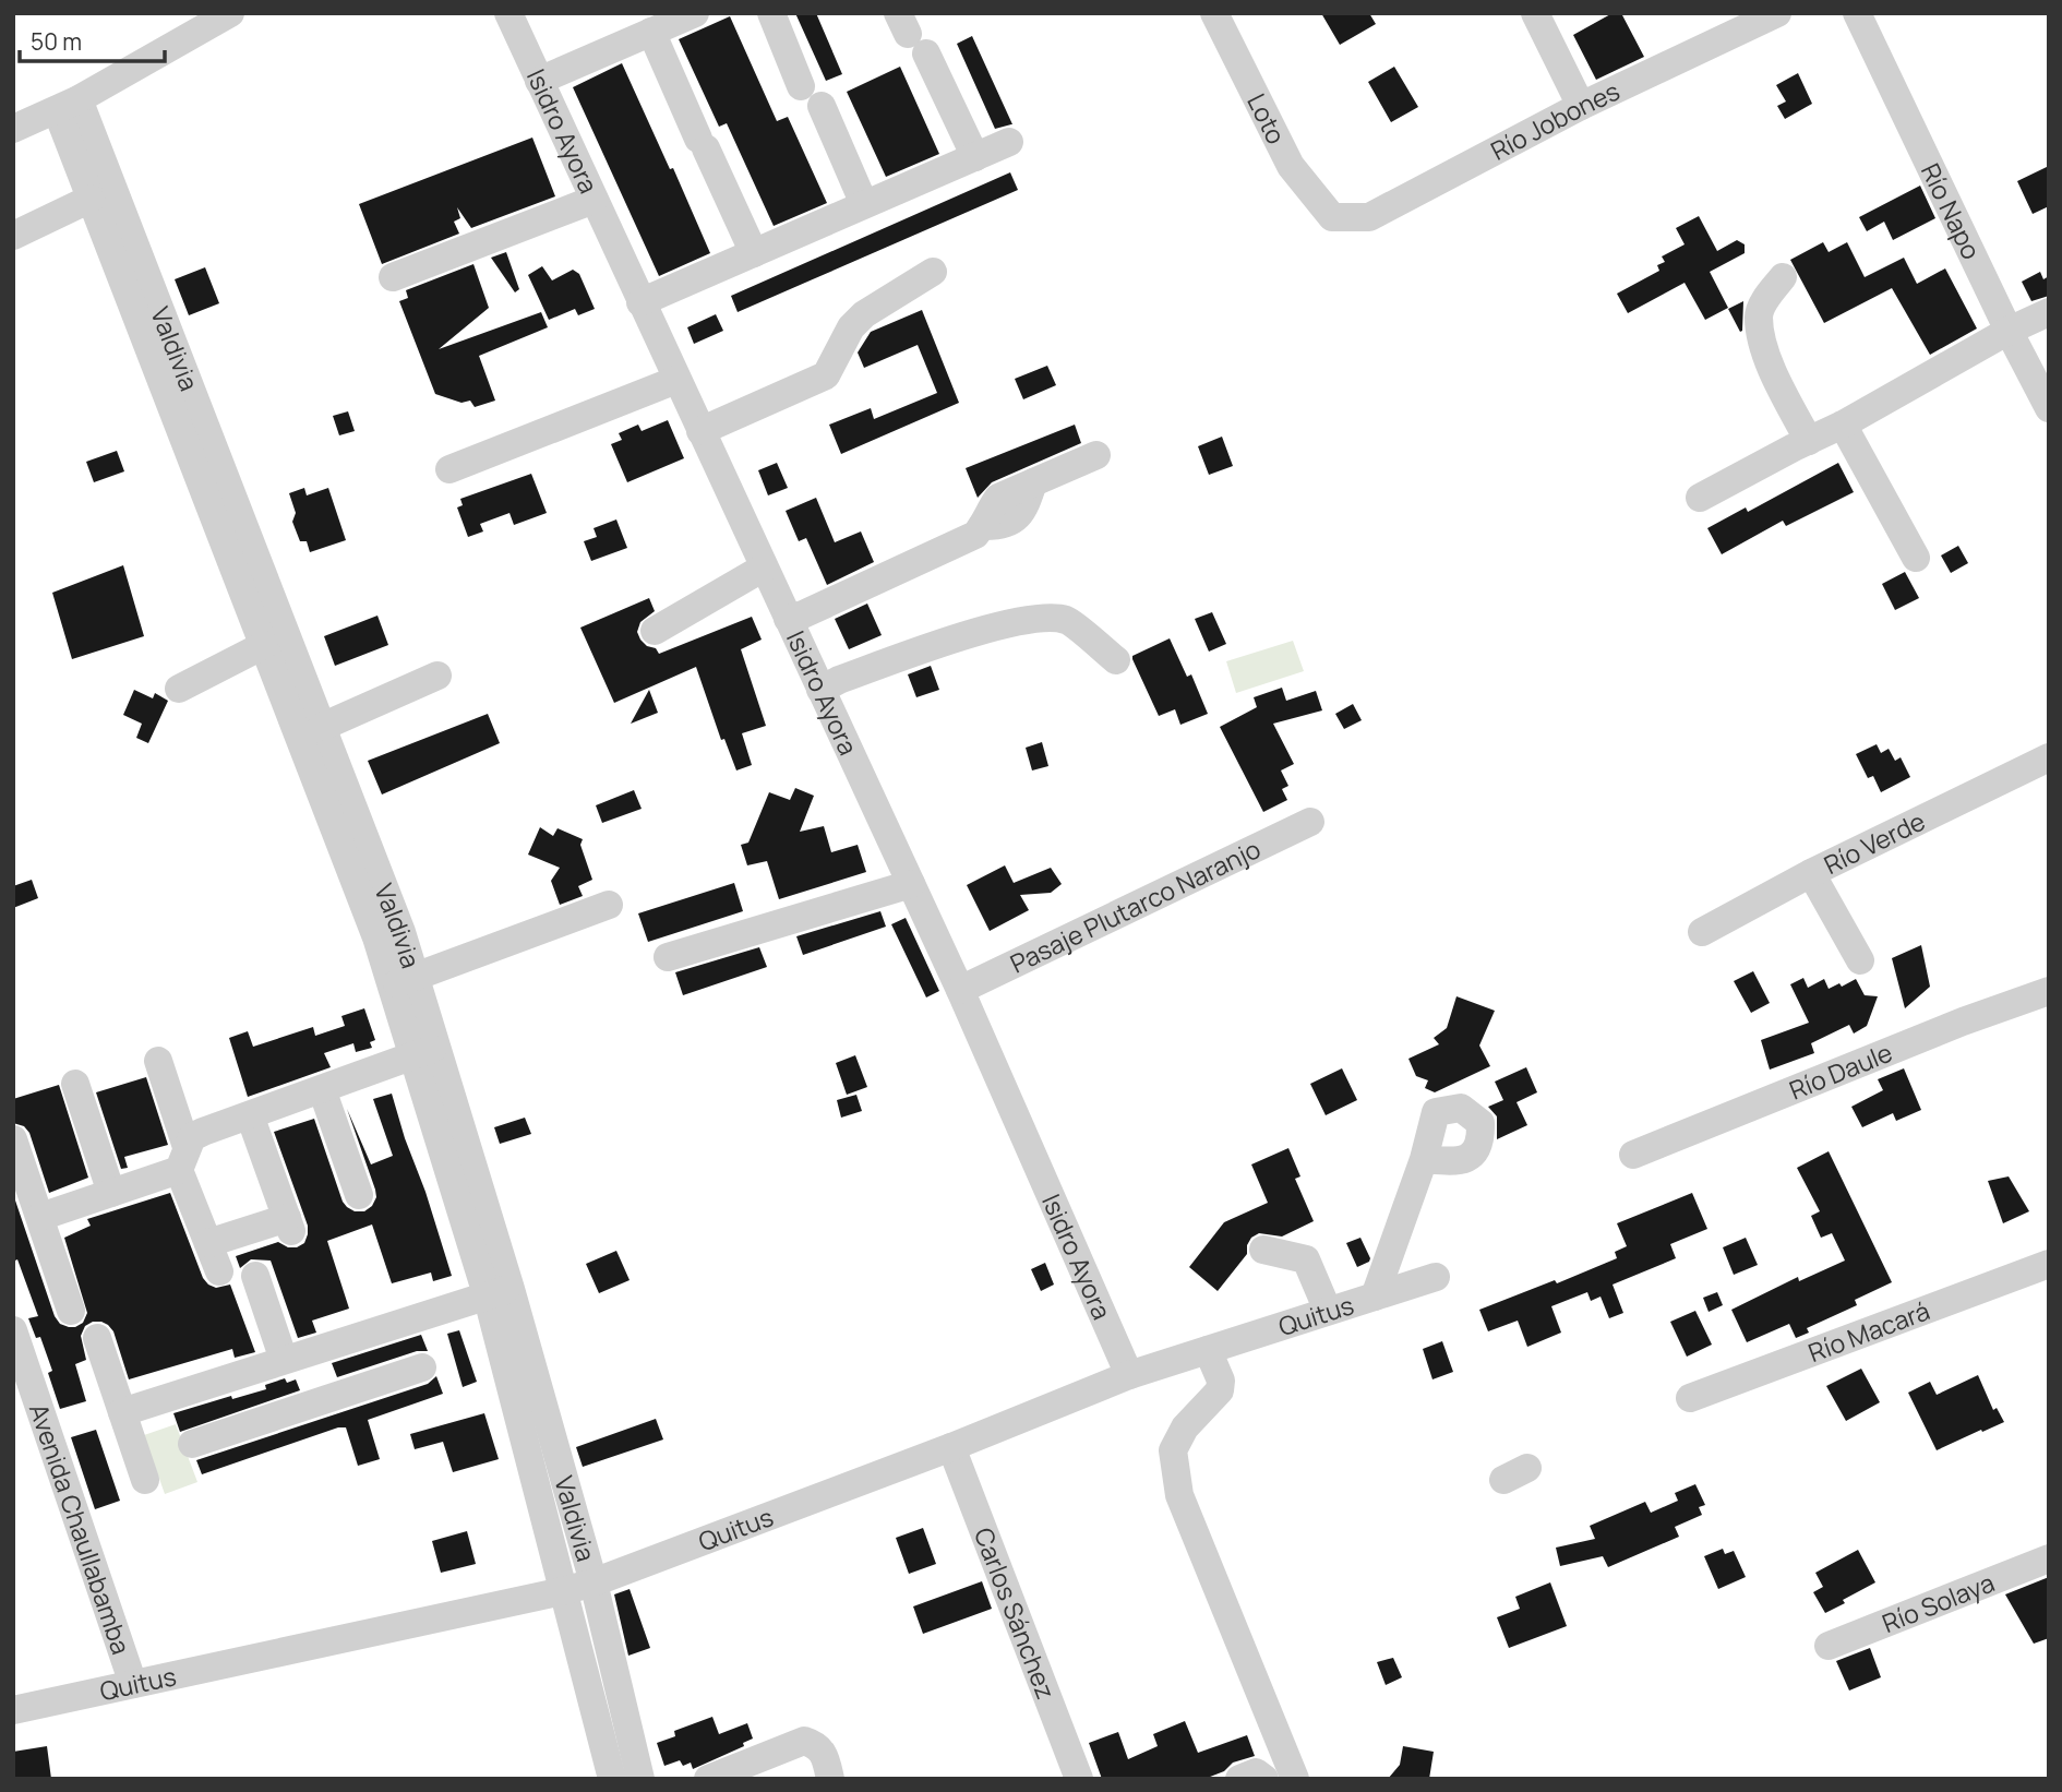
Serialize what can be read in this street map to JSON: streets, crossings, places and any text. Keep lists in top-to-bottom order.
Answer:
{
  "streets": {
    "street": [
      "Loto",
      "Río Jobones",
      "Isidro Ayora",
      "Río Napo",
      "Valdivia",
      "Río Verde",
      "Pasaje Plutarco Naranjo",
      "Río Daule",
      "Quitus",
      "Río Macará",
      "Avenida Chaullabamba",
      "Río Solaya",
      "Carlos Sánchez"
    ]
  },
  "crossings": [
    ["Loto", "Río Jobones"],
    ["Isidro Ayora", "Pasaje Plutarco Naranjo"],
    ["Isidro Ayora", "Quitus"],
    ["Valdivia", "Quitus"],
    ["Quitus", "Avenida Chaullabamba"],
    ["Quitus", "Carlos Sánchez"]
  ],
  "scale_bar": "50 m"
}
